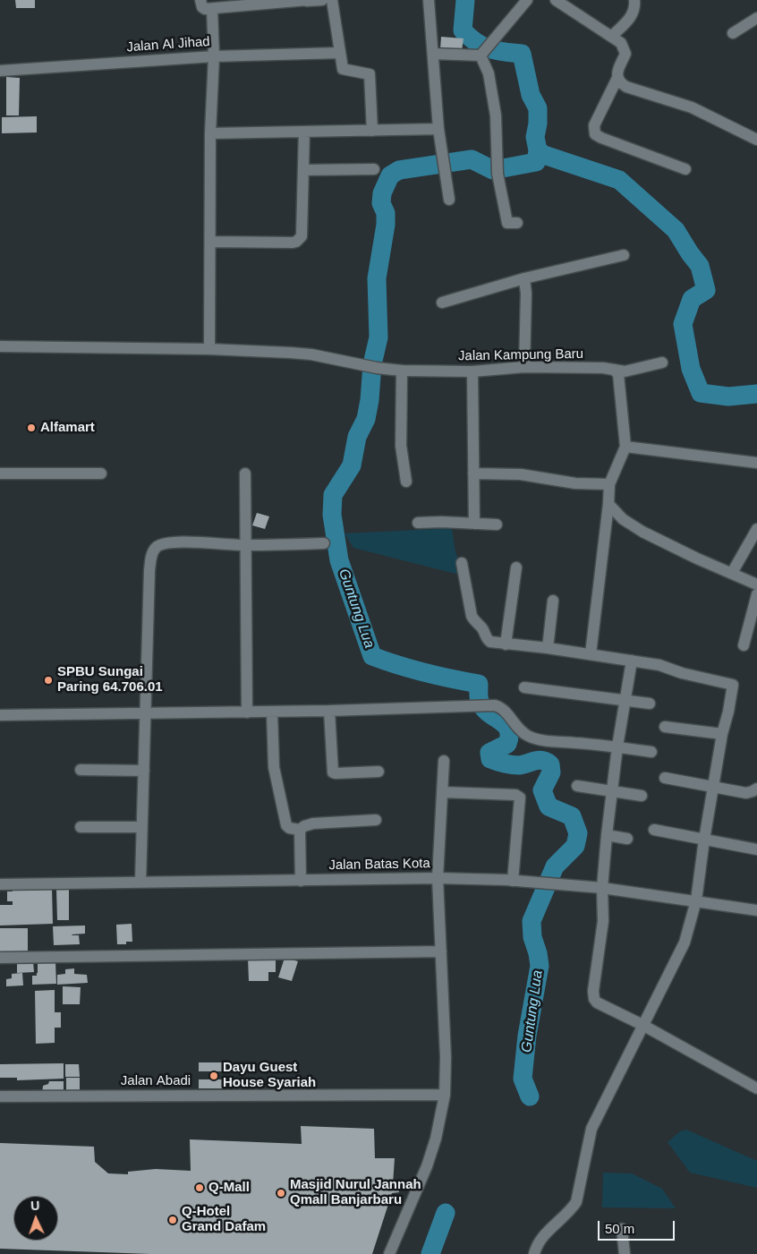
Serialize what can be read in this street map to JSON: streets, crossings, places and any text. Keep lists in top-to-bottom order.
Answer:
{
  "streets": {
    "street": [
      "Jalan Al Jihad",
      "Jalan Kampung Baru",
      "Jalan Batas Kota",
      "Jalan Abadi"
    ]
  },
  "water": ["Guntung Lua"],
  "places": [
    "Alfamart",
    "SPBU Sungai Paring 64.706.01",
    "Dayu Guest House Syariah",
    "Q-Mall",
    "Masjid Nurul Jannah Qmall Banjarbaru",
    "Q-Hotel Grand Dafam"
  ],
  "scale_bar": "50 m",
  "north": "top"
}
